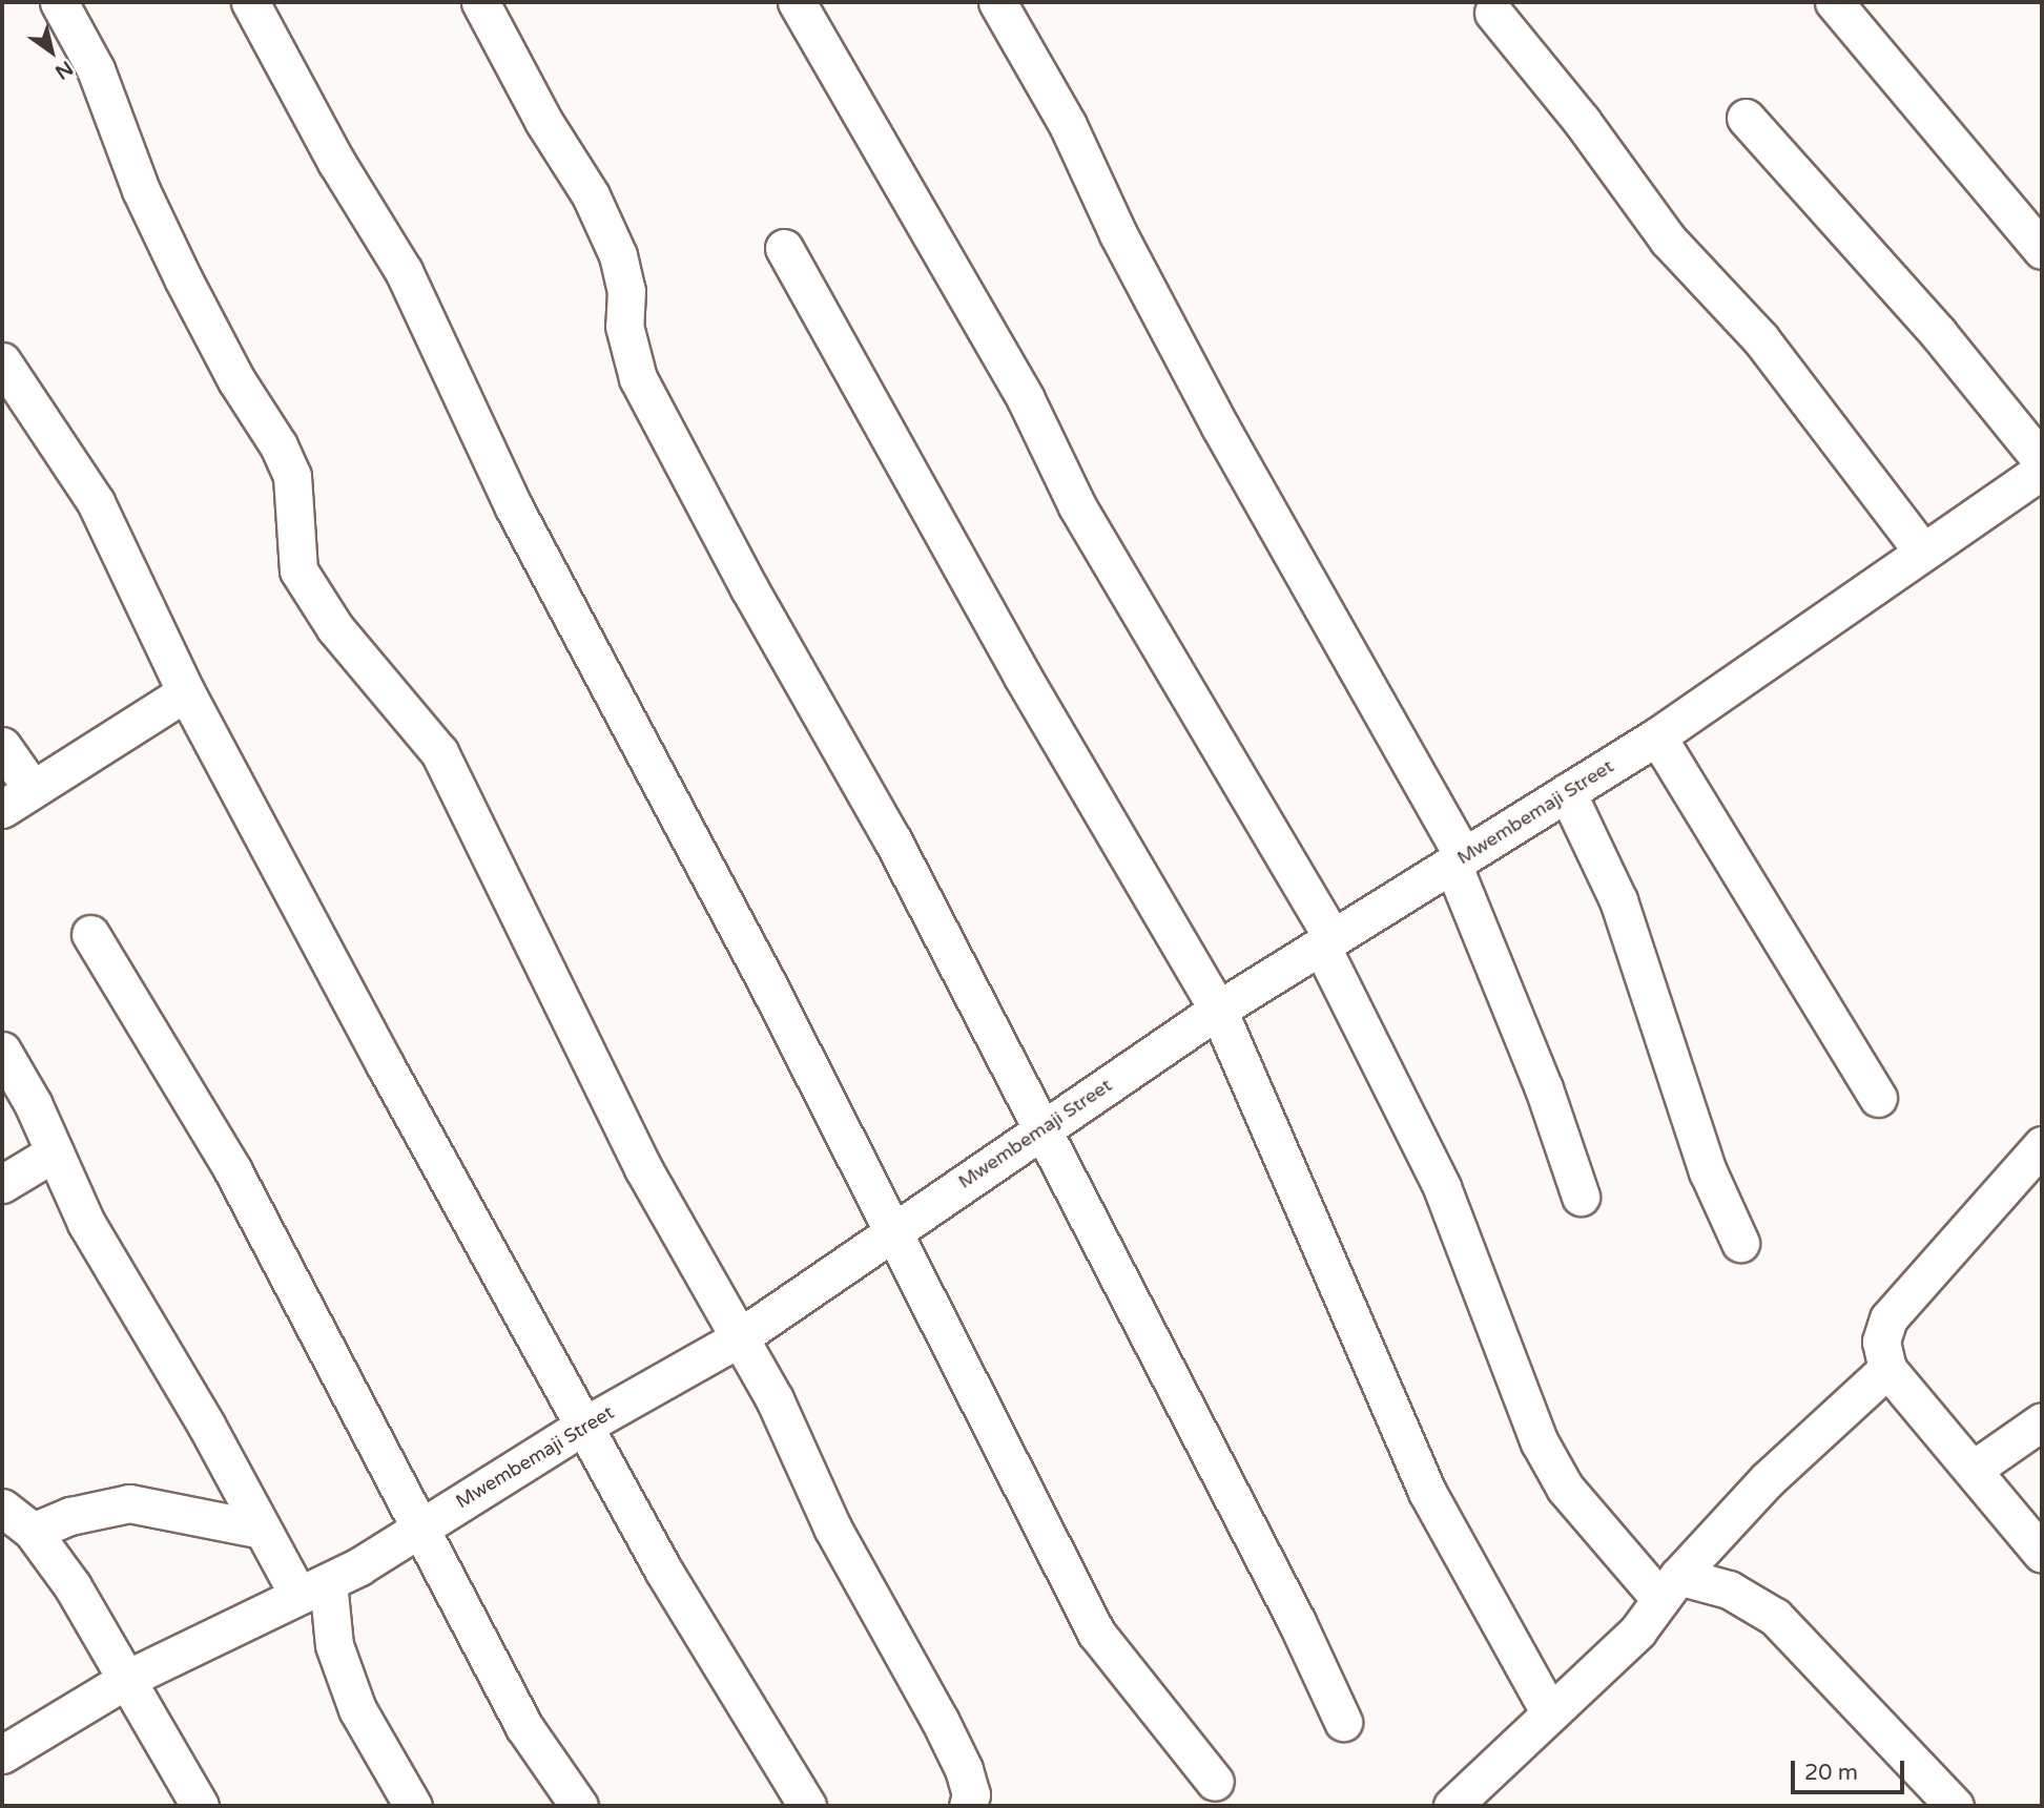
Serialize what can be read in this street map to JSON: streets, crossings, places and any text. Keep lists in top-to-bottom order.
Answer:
{
  "streets": {
    "street": ["Mwembemaji Street"]
  },
  "scale_bar": "20 m",
  "north": "bottom right"
}
